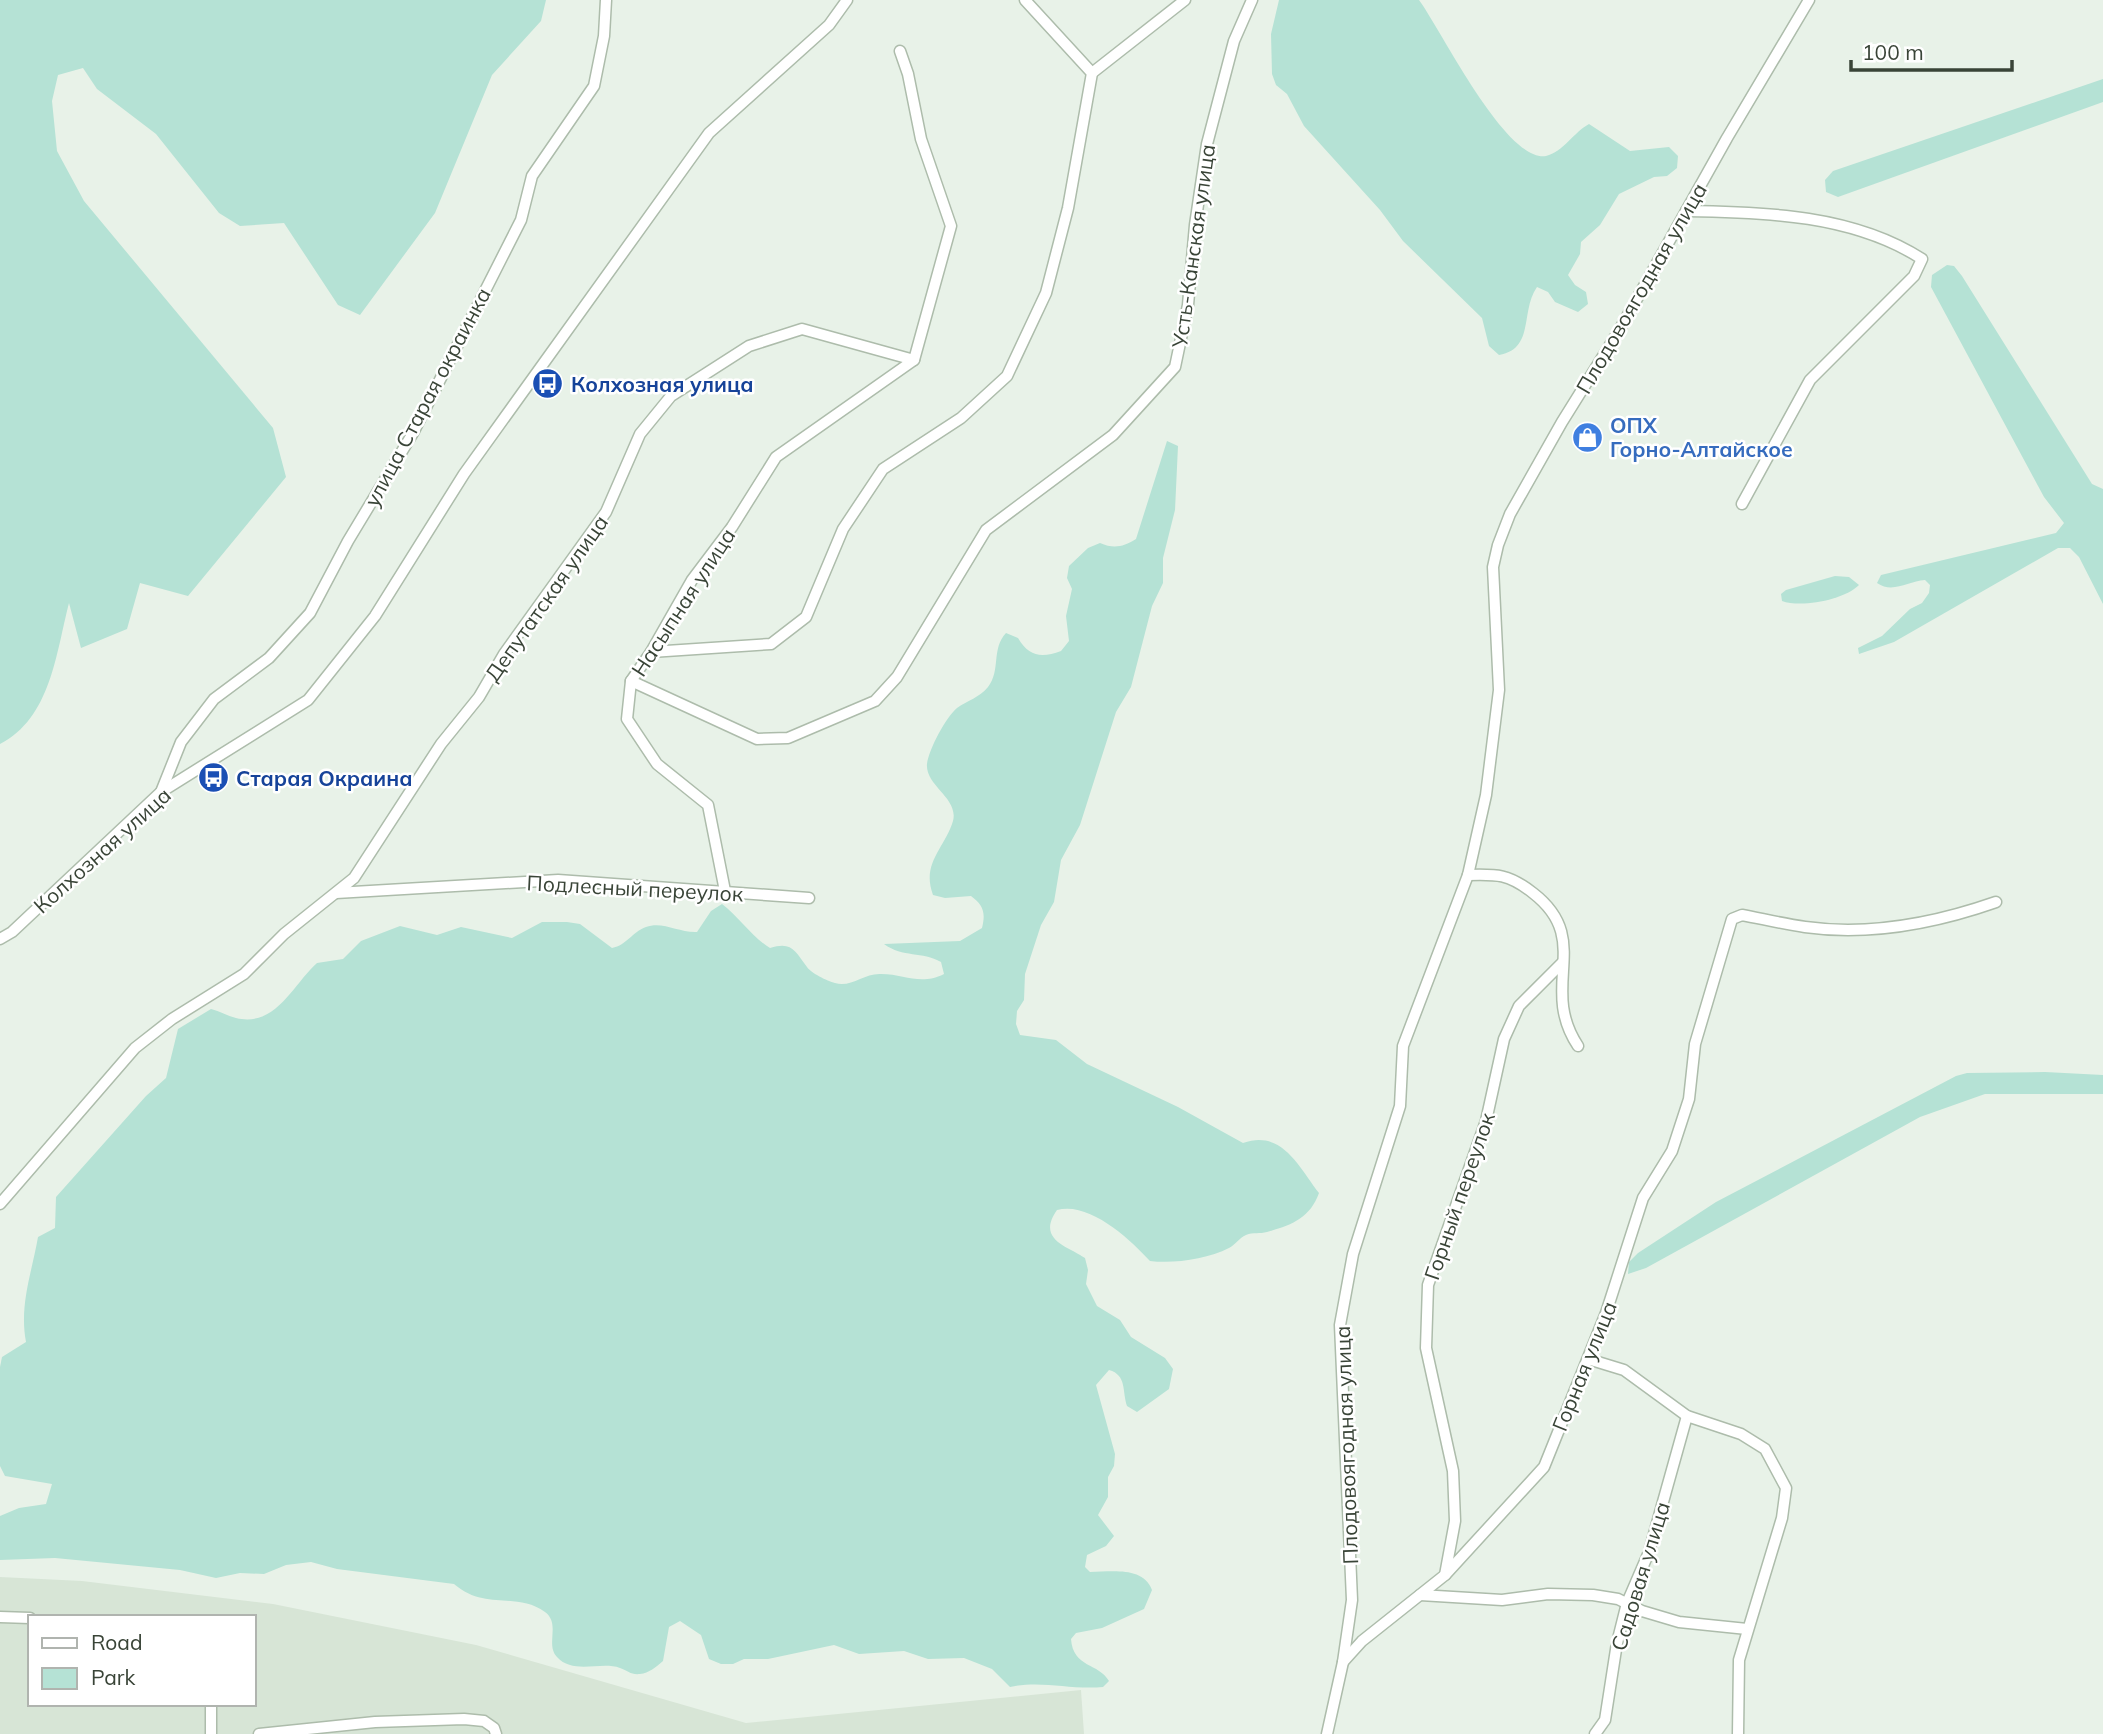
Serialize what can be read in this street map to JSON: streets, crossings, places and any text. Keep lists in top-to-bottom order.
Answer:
{
  "streets": {
    "street": [
      "Усть-Канская улица",
      "Плодовоягодная улица",
      "улица Старая окраинка",
      "Депутатская улица",
      "Насыпная улица",
      "Колхозная улица",
      "Подлесный переулок",
      "Горный переулок",
      "Горная улица",
      "Садовая улица"
    ]
  },
  "crossings": [
    ["Усть-Канская улица", "Насыпная улица"],
    ["Плодовоягодная улица", "Горная улица"],
    ["улица Старая окраинка", "Колхозная улица"],
    ["Депутатская улица", "Насыпная улица"],
    ["Депутатская улица", "Подлесный переулок"],
    ["Насыпная улица", "Подлесный переулок"],
    ["Горный переулок", "Горная улица"]
  ],
  "places": {
    "bus stop": ["Колхозная улица", "Старая Окраина"],
    "shop": ["ОПХ Горно-Алтайское"]
  },
  "legend": ["Road", "Park"],
  "scale_bar": "100 m"
}
